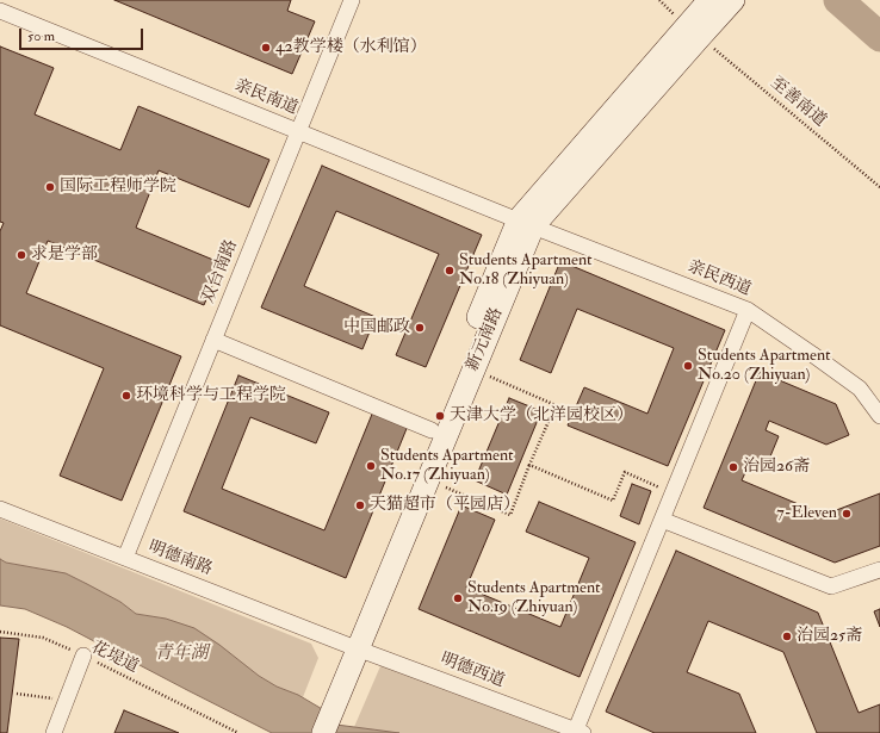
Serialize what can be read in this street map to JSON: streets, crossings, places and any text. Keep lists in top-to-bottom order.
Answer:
{
  "streets": {
    "street": [
      "亲民南道",
      "双台南路",
      "亲民西道",
      "新元南路",
      "明德南路",
      "明德西道"
    ],
    "path": ["至善南道", "花堤道"]
  },
  "crossings": [
    ["亲民南道", "双台南路"],
    ["亲民南道", "亲民西道"],
    ["亲民南道", "新元南路"],
    ["至善南道", "新元南路"],
    ["双台南路", "明德南路"],
    ["亲民西道", "新元南路"],
    ["新元南路", "明德南路"],
    ["新元南路", "明德西道"],
    ["明德南路", "明德西道"]
  ],
  "water": ["青年湖"],
  "places": [
    "42教学楼（水利馆）",
    "国际工程师学院",
    "求是学部",
    "Students Apartment No.18 (Zhiyuan)",
    "中国邮政",
    "Students Apartment No.20 (Zhiyuan)",
    "环境科学与工程学院",
    "天津大学（北洋园校区）",
    "Students Apartment No.17 (Zhiyuan)",
    "治园26斋",
    "天猫超市（平园店）",
    "7-Eleven",
    "Students Apartment No.19 (Zhiyuan)",
    "治园25斋"
  ],
  "scale_bar": "50 m"
}
